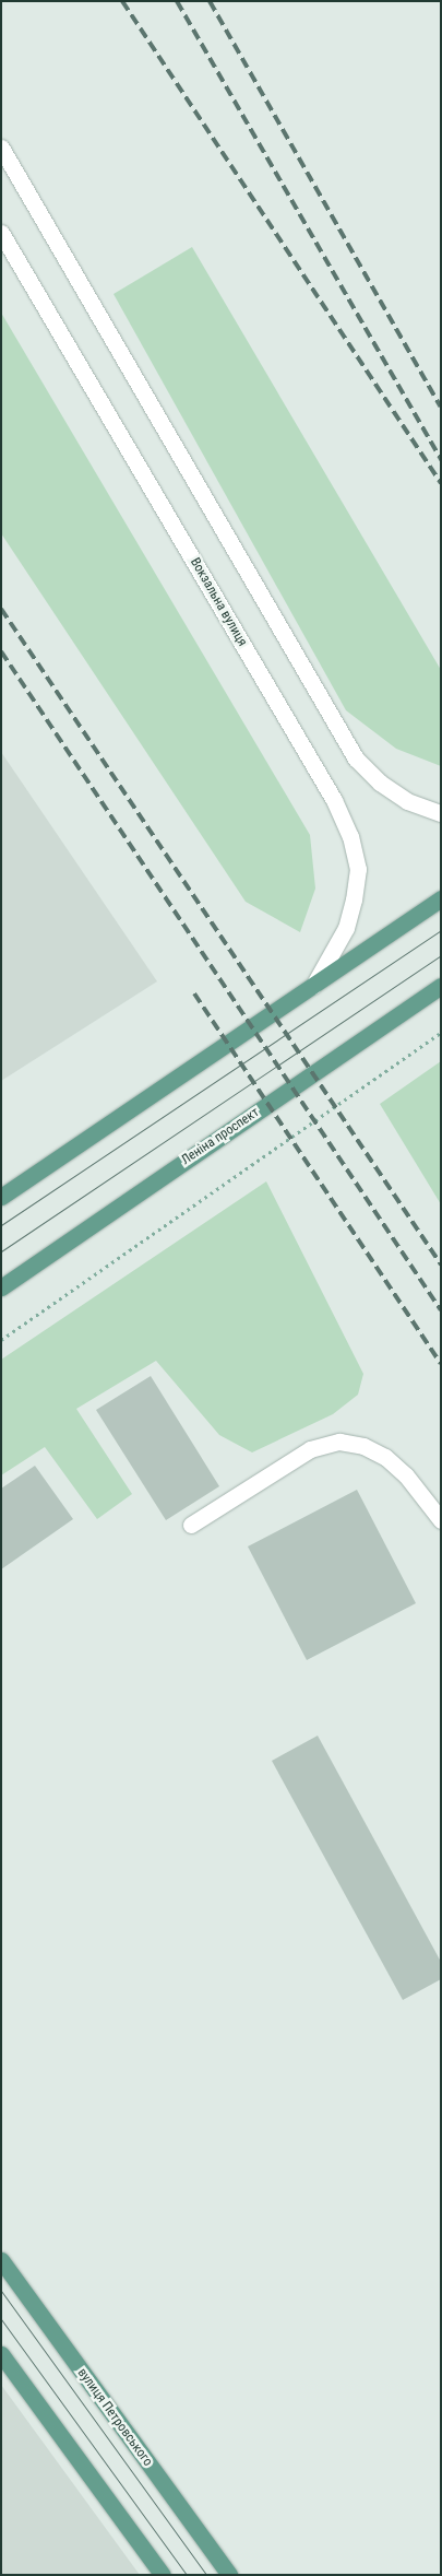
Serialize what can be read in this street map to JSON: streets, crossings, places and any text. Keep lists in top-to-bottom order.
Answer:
{
  "streets": {
    "main road": ["Леніна проспект", "вулиця Петровського"],
    "street": ["Вокзальна вулиця"]
  }
}
